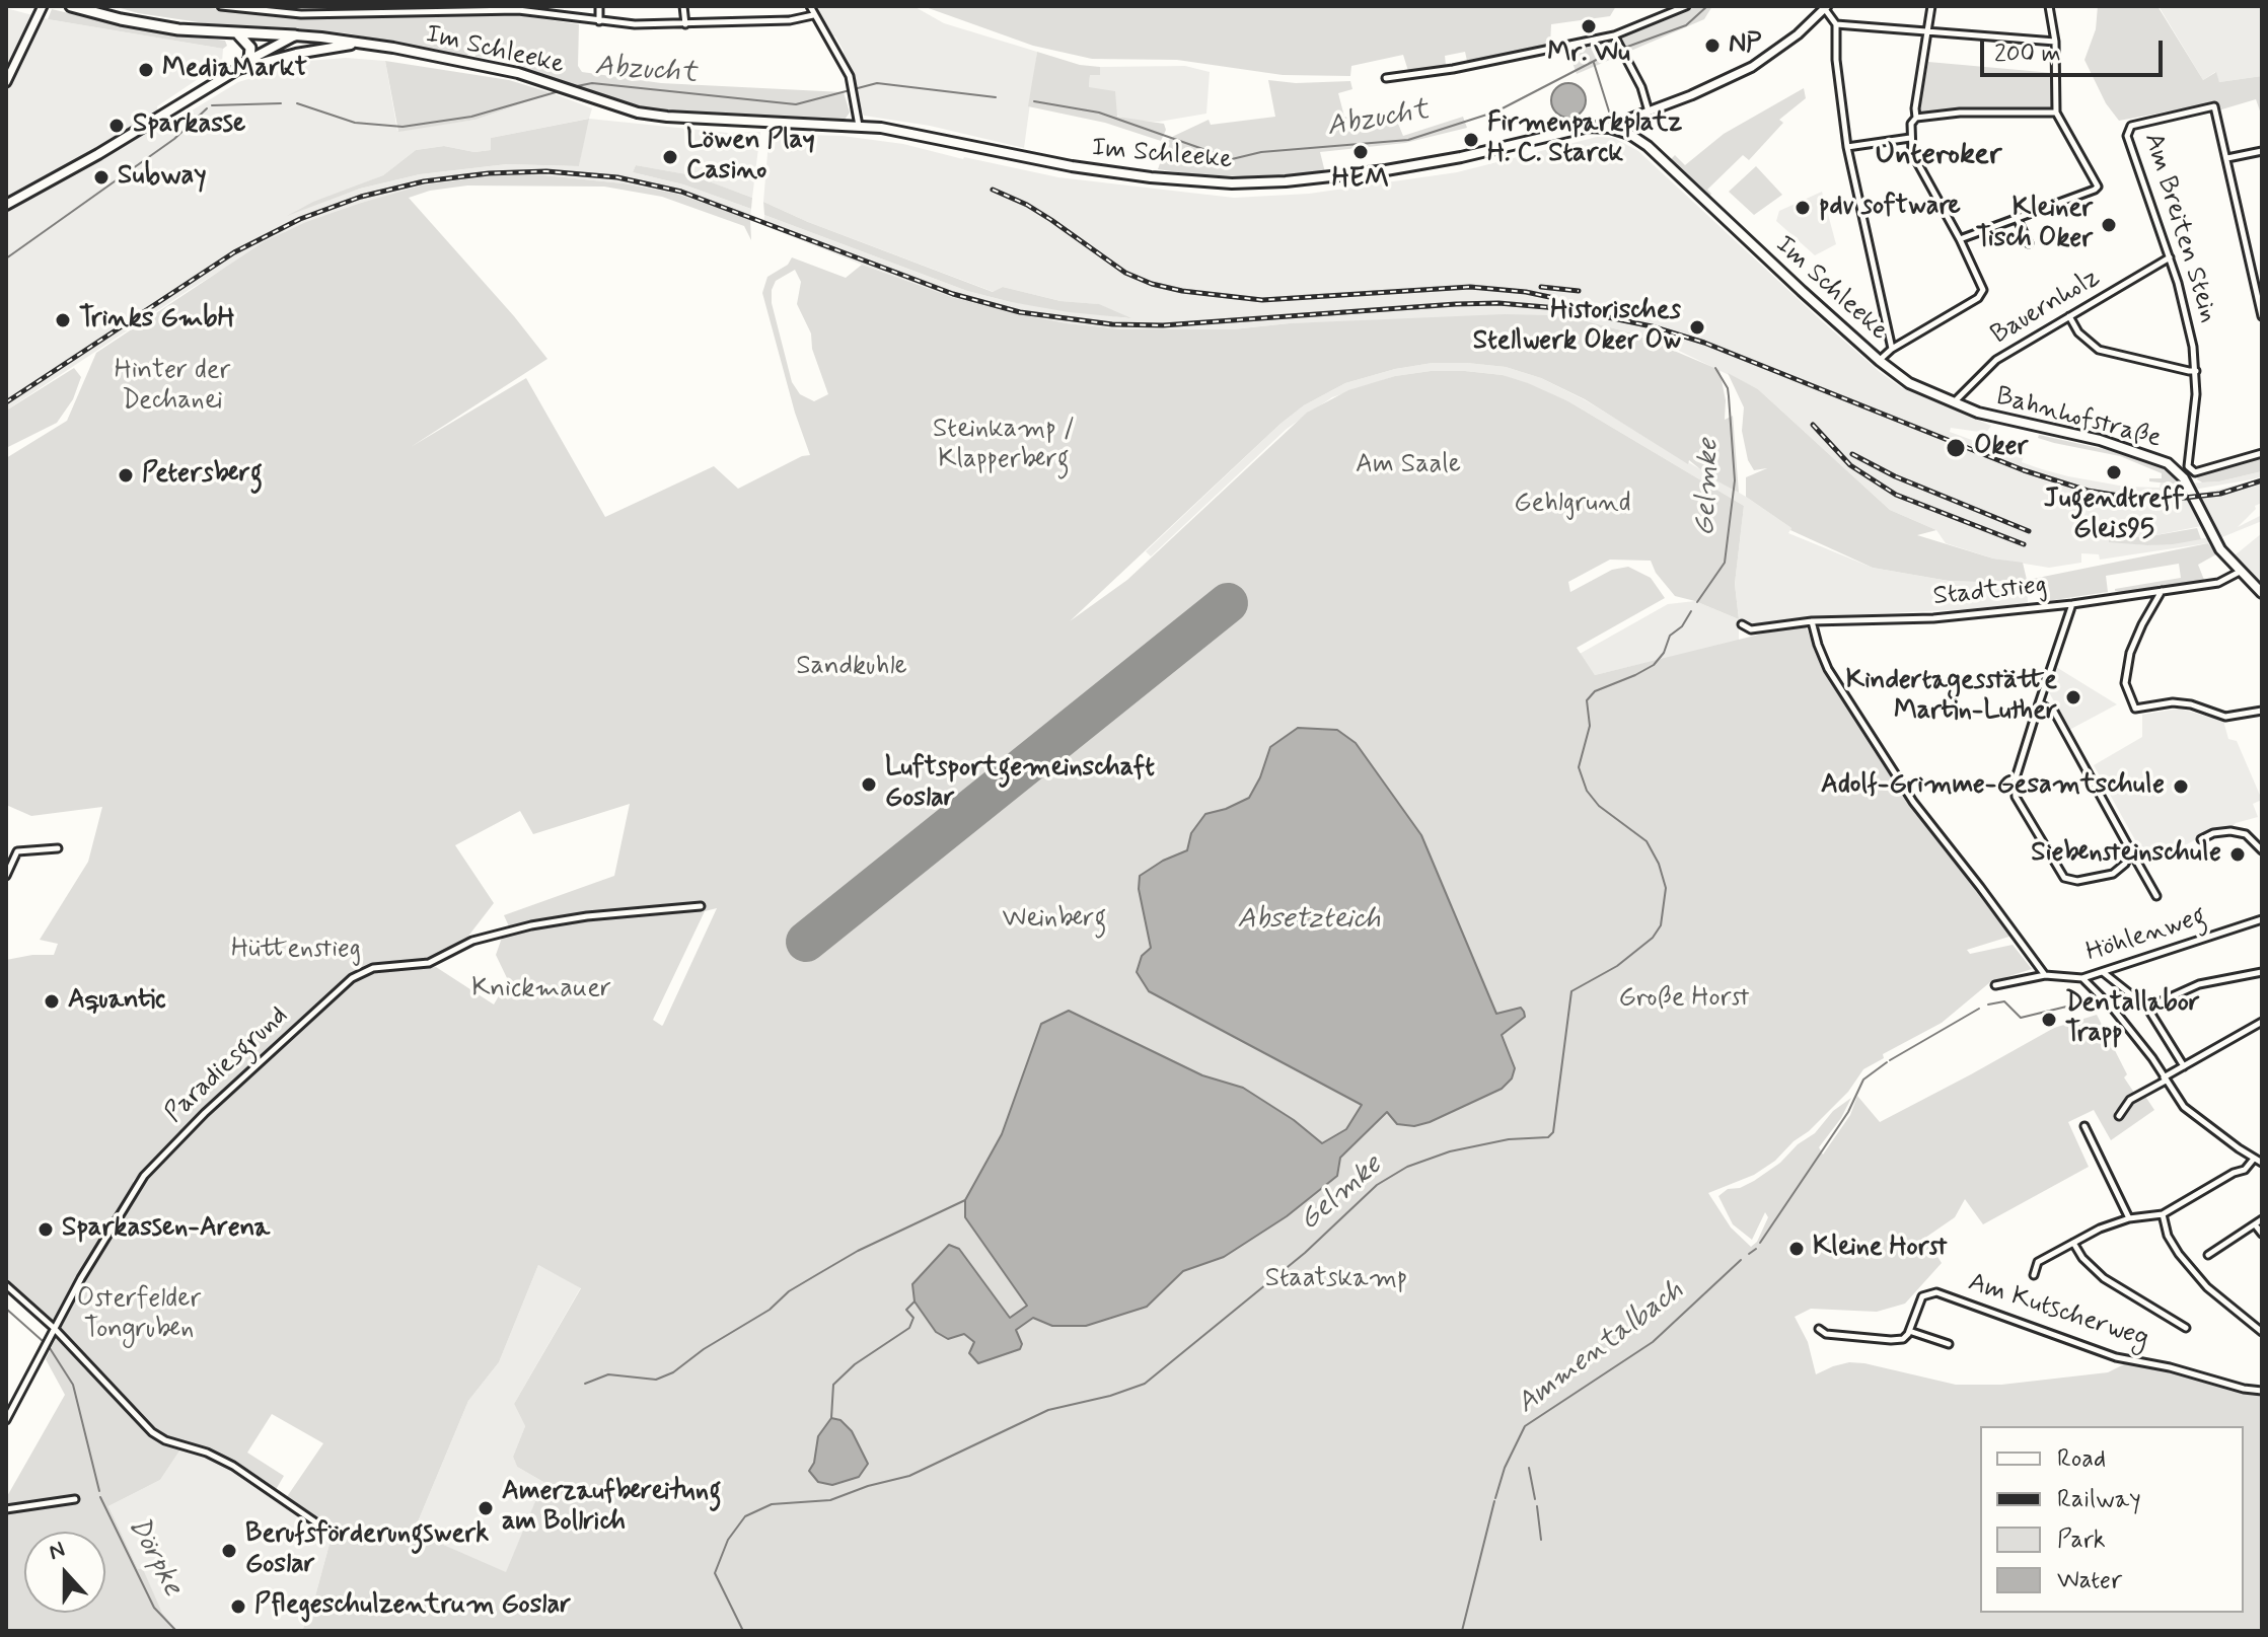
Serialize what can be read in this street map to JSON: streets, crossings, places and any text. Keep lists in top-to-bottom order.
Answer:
{
  "streets": {
    "main road": ["Im Schleeke", "Bahnhofstraße"],
    "street": [
      "Am Breiten Stein",
      "Bauernholz",
      "Stadtstieg",
      "Höhlenweg",
      "Paradiesgrund",
      "Am Kutscherweg"
    ]
  },
  "crossings": [
    ["Im Schleeke", "Bahnhofstraße"],
    ["Am Breiten Stein", "Bauernholz"],
    ["Bauernholz", "Bahnhofstraße"],
    ["Bahnhofstraße", "Stadtstieg"]
  ],
  "districts": ["Unteroker"],
  "water": [
    "Abzucht",
    "Gelmke",
    "Absetzteich",
    "Ammentalbach",
    "Dörpke"
  ],
  "parks": [
    "Hinter der Dechanei",
    "Steinkamp / Klapperberg",
    "Am Saale",
    "Gehlgrund",
    "Sandkuhle",
    "Weinberg",
    "Hüttenstieg",
    "Knickmauer",
    "Große Horst",
    "Staatskamp",
    "Osterfelder Tongruben"
  ],
  "places": [
    "Mr. Wu",
    "NP",
    "MediaMarkt",
    "Sparkasse",
    "Firmenparkplatz H. C. Starck",
    "HEM",
    "Löwen Play Casino",
    "Subway",
    "pdv software",
    "Kleiner Tisch Oker",
    "Trinks GmbH",
    "Historisches Stellwerk Oker Ow",
    "Oker",
    "Jugendtreff Gleis95",
    "Petersberg",
    "Kindertagesstätte Martin-Luther",
    "Luftsportgemeinschaft Goslar",
    "Adolf-Grimme-Gesamtschule",
    "Siebensteinschule",
    "Aquantic",
    "Dentallabor Trapp",
    "Sparkassen-Arena",
    "Kleine Horst",
    "Amerzaufbereitung am Bollrich",
    "Berufsförderungswerk Goslar",
    "Pflegeschulzentrum Goslar"
  ],
  "legend": [
    "Road",
    "Railway",
    "Park",
    "Water"
  ],
  "scale_bar": "200 m",
  "north": "top"
}
